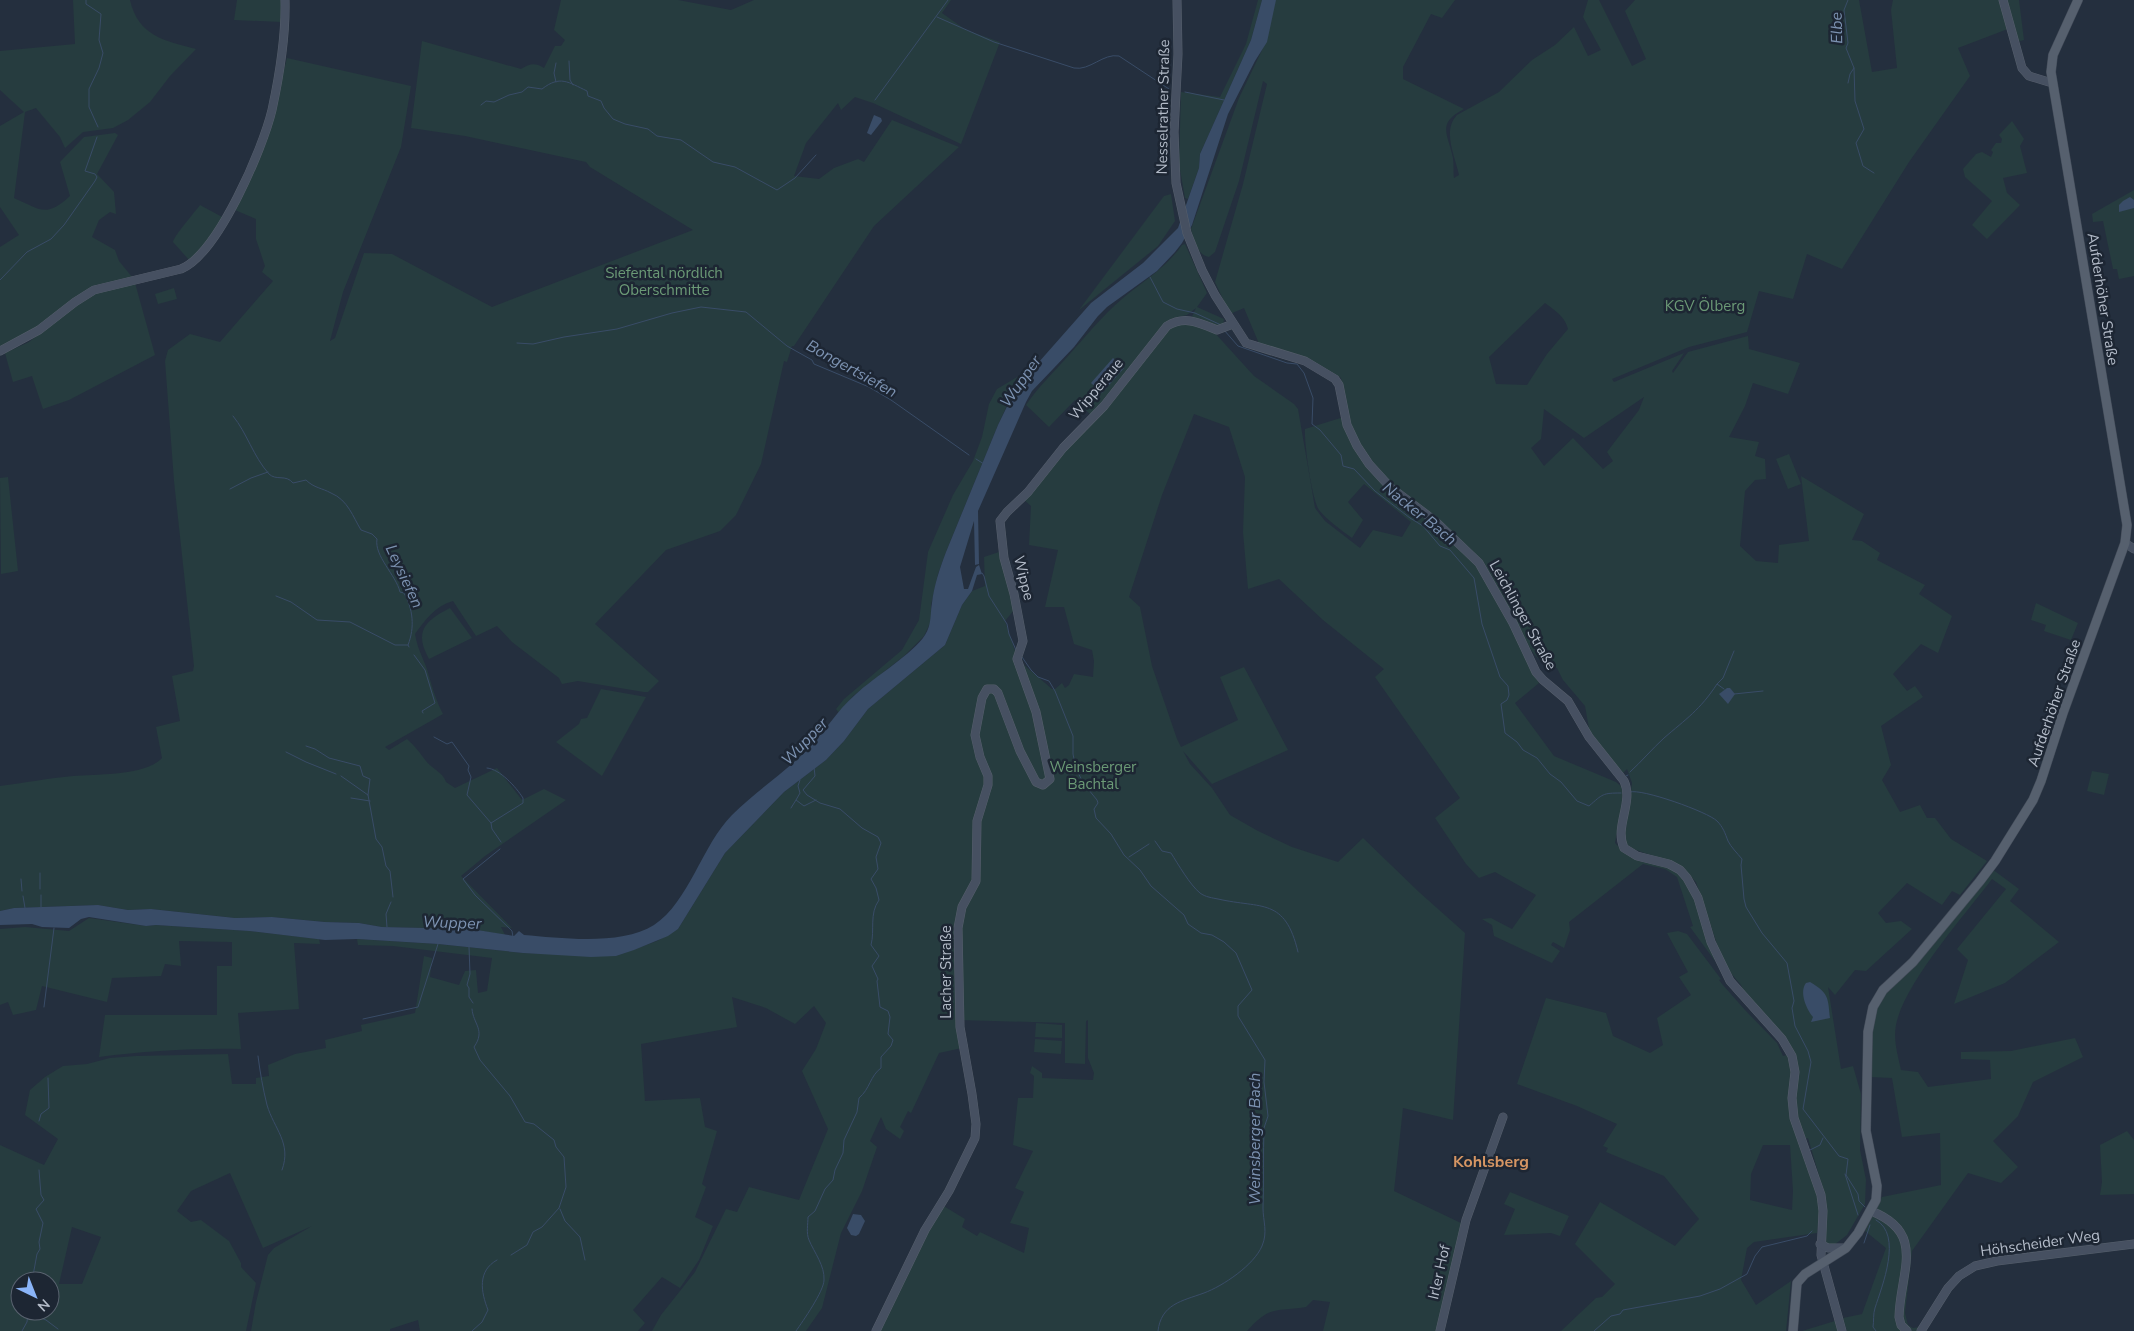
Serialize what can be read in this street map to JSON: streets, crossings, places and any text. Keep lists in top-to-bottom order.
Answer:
{
  "streets": {
    "main road": ["Aufderhöher Straße"],
    "street": [
      "Nesselrather Straße",
      "Wipperaue",
      "Wippe",
      "Leichlinger Straße",
      "Lacher Straße",
      "Höhscheider Weg",
      "Irler Hof"
    ]
  },
  "crossings": [
    ["Nesselrather Straße", "Leichlinger Straße"],
    ["Aufderhöher Straße", "Leichlinger Straße"],
    ["Wipperaue", "Wippe"],
    ["Wipperaue", "Leichlinger Straße"],
    ["Wippe", "Lacher Straße"]
  ],
  "districts": ["Kohlsberg"],
  "water": [
    "Elbe",
    "Bongertsiefen",
    "Wupper",
    "Nacker Bach",
    "Leysiefen",
    "Weinsberger Bach"
  ],
  "parks": ["Siefental nördlich Oberschmitte", "KGV Ölberg", "Weinsberger Bachtal"],
  "north": "bottom right"
}
